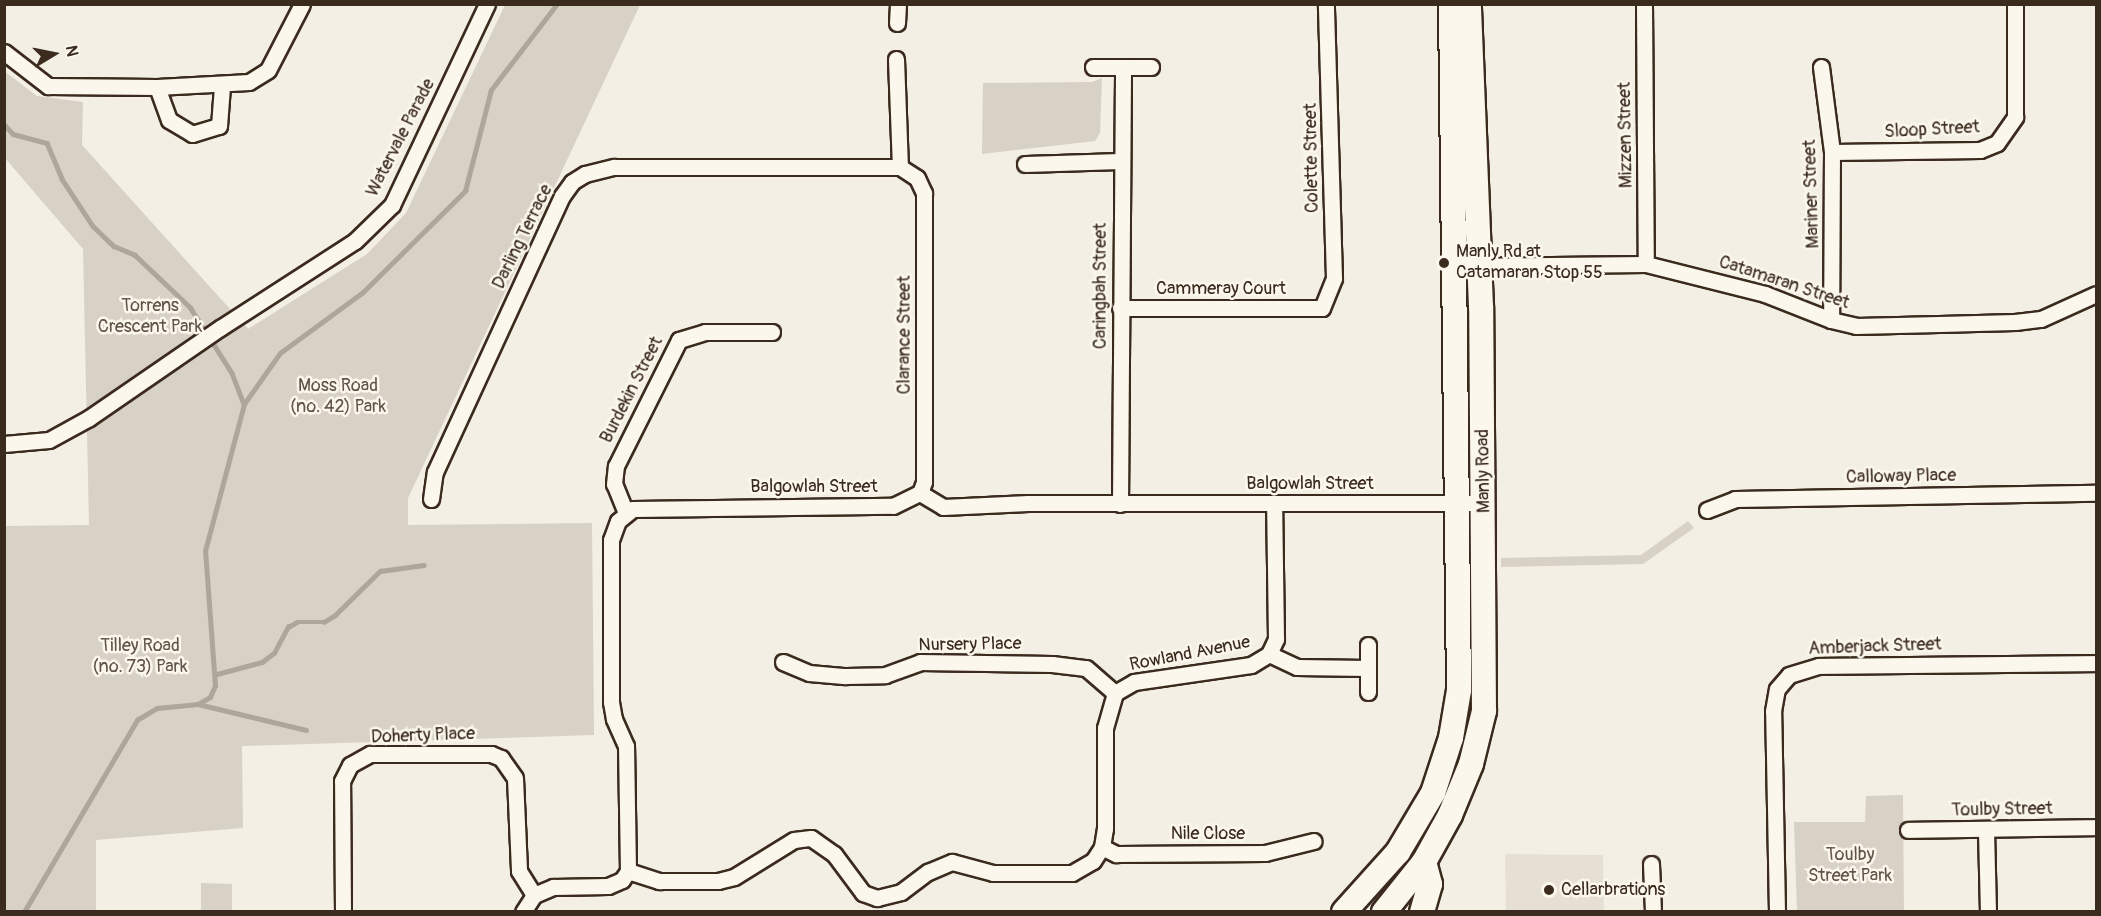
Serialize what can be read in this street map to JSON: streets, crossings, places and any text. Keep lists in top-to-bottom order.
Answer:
{
  "streets": {
    "main road": ["Manly Road"],
    "street": [
      "Sloop Street",
      "Mizzen Street",
      "Watervale Parade",
      "Colette Street",
      "Mariner Street",
      "Darling Terrace",
      "Catamaran Street",
      "Caringbah Street",
      "Cammeray Court",
      "Clarance Street",
      "Burdekin Street",
      "Calloway Place",
      "Balgowlah Street",
      "Nursery Place",
      "Amberjack Street",
      "Rowland Avenue",
      "Doherty Place",
      "Toulby Street",
      "Nile Close"
    ]
  },
  "crossings": [
    ["Sloop Street", "Mariner Street"],
    ["Mizzen Street", "Catamaran Street"],
    ["Colette Street", "Cammeray Court"],
    ["Mariner Street", "Catamaran Street"],
    ["Darling Terrace", "Clarance Street"],
    ["Catamaran Street", "Manly Road"],
    ["Caringbah Street", "Cammeray Court"],
    ["Caringbah Street", "Balgowlah Street"],
    ["Clarance Street", "Balgowlah Street"],
    ["Burdekin Street", "Balgowlah Street"],
    ["Manly Road", "Balgowlah Street"],
    ["Balgowlah Street", "Rowland Avenue"],
    ["Nursery Place", "Rowland Avenue"],
    ["Rowland Avenue", "Nile Close"]
  ],
  "parks": [
    "Torrens Crescent Park",
    "Moss Road (no. 42) Park",
    "Tilley Road (no. 73) Park",
    "Toulby Street Park"
  ],
  "places": ["Manly Rd at Catamaran Stop 55", "Cellarbrations"],
  "north": "right"
}
